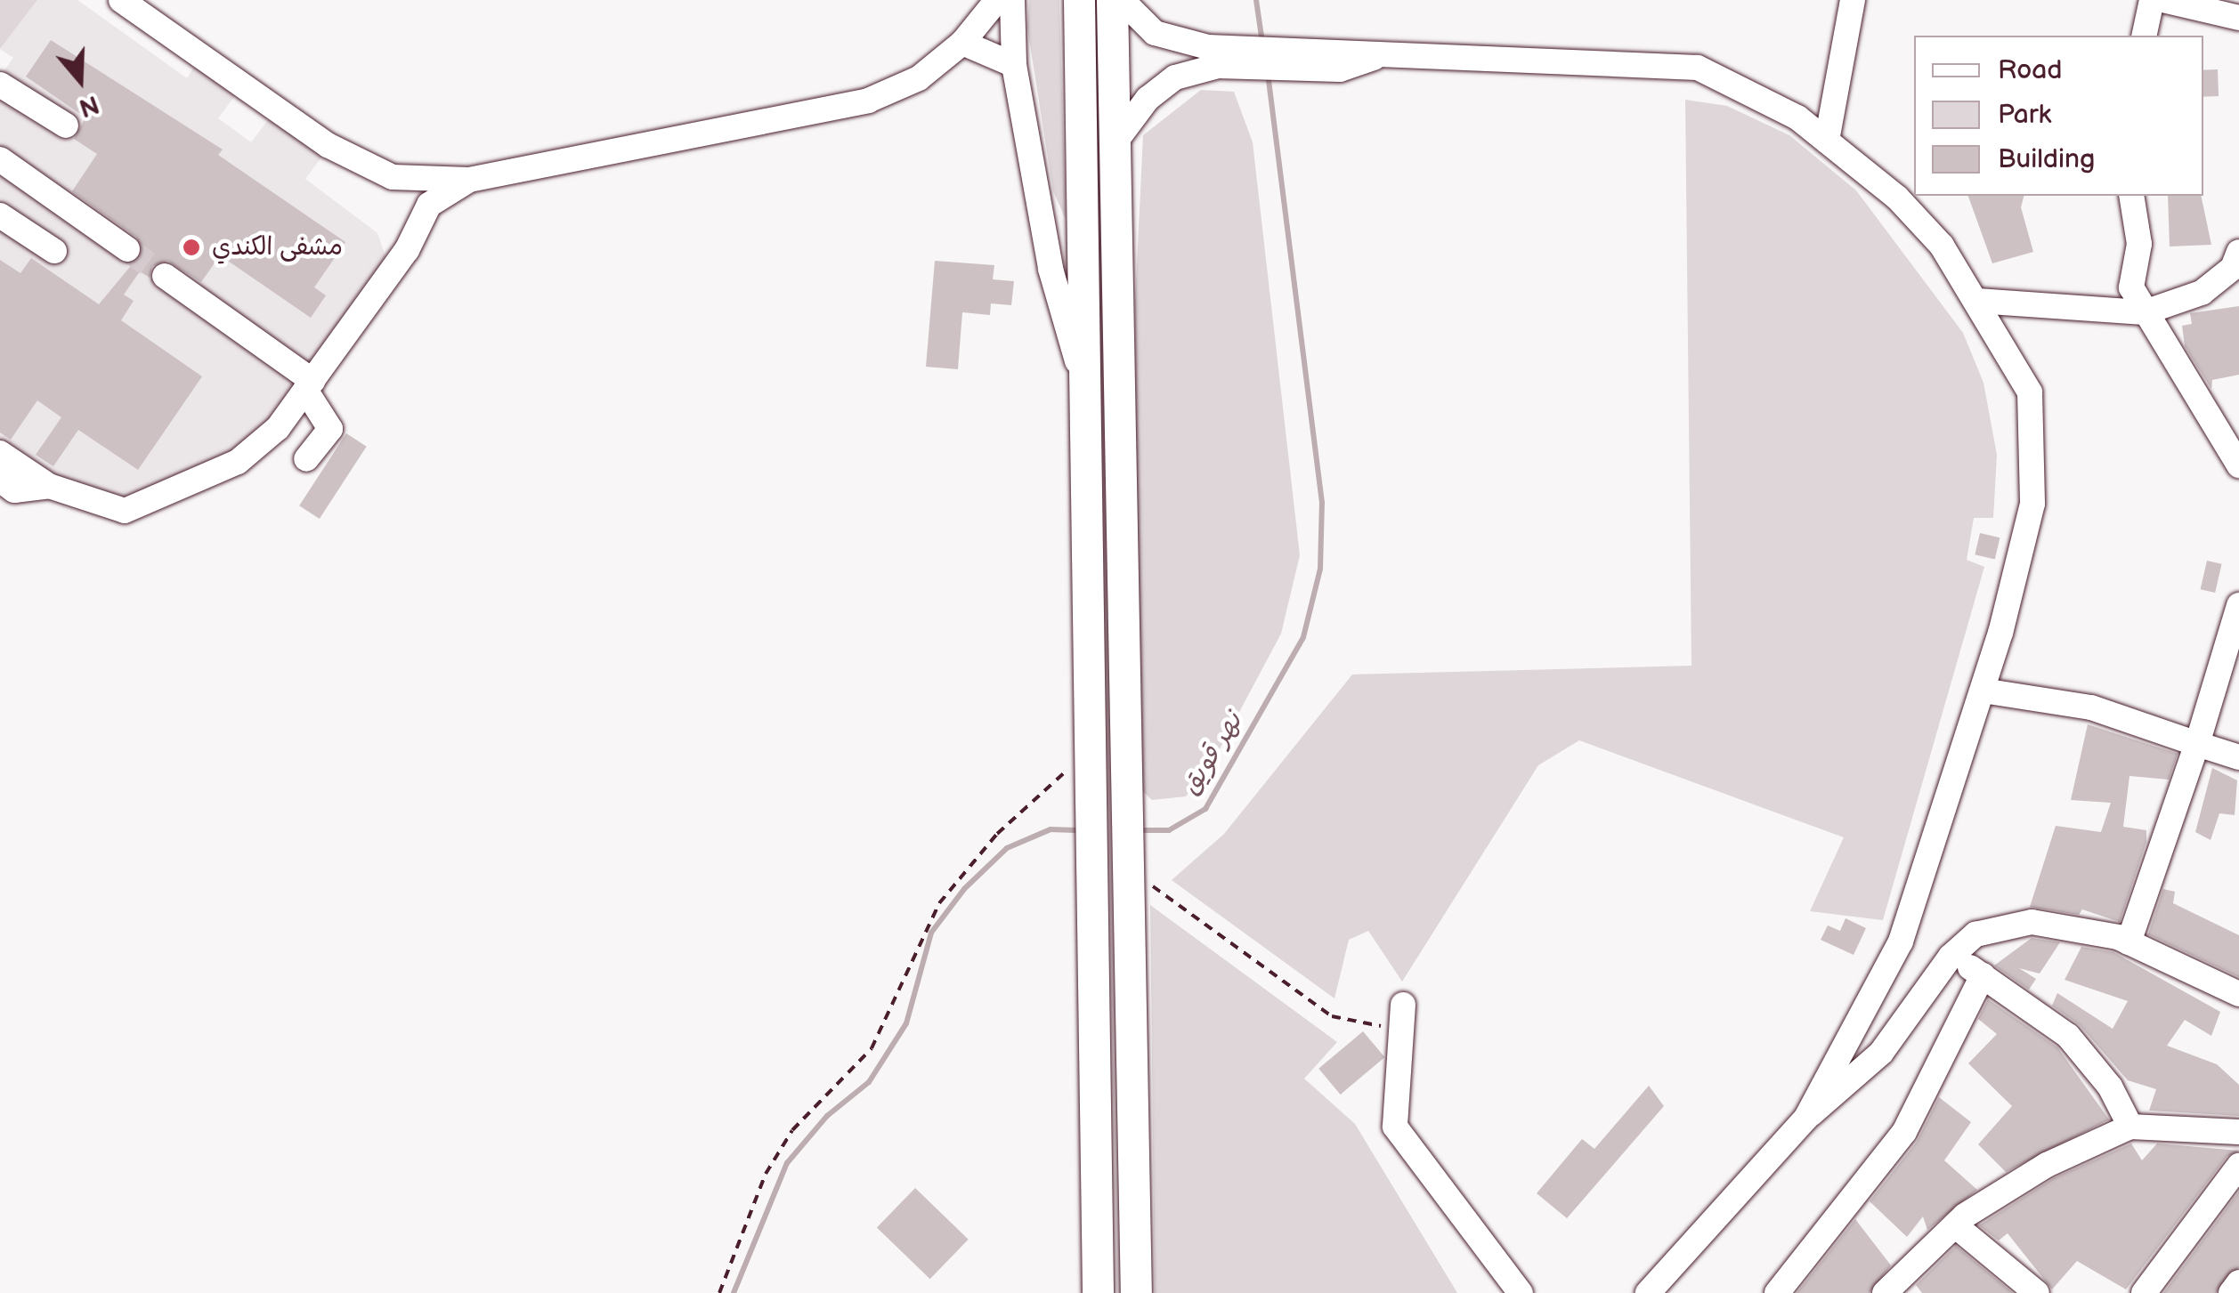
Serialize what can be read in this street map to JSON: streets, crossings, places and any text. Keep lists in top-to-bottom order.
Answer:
{
  "water": ["نهر قويق"],
  "places": ["مشفى الكندي"],
  "legend": ["Road", "Park", "Building"],
  "north": "bottom"
}
